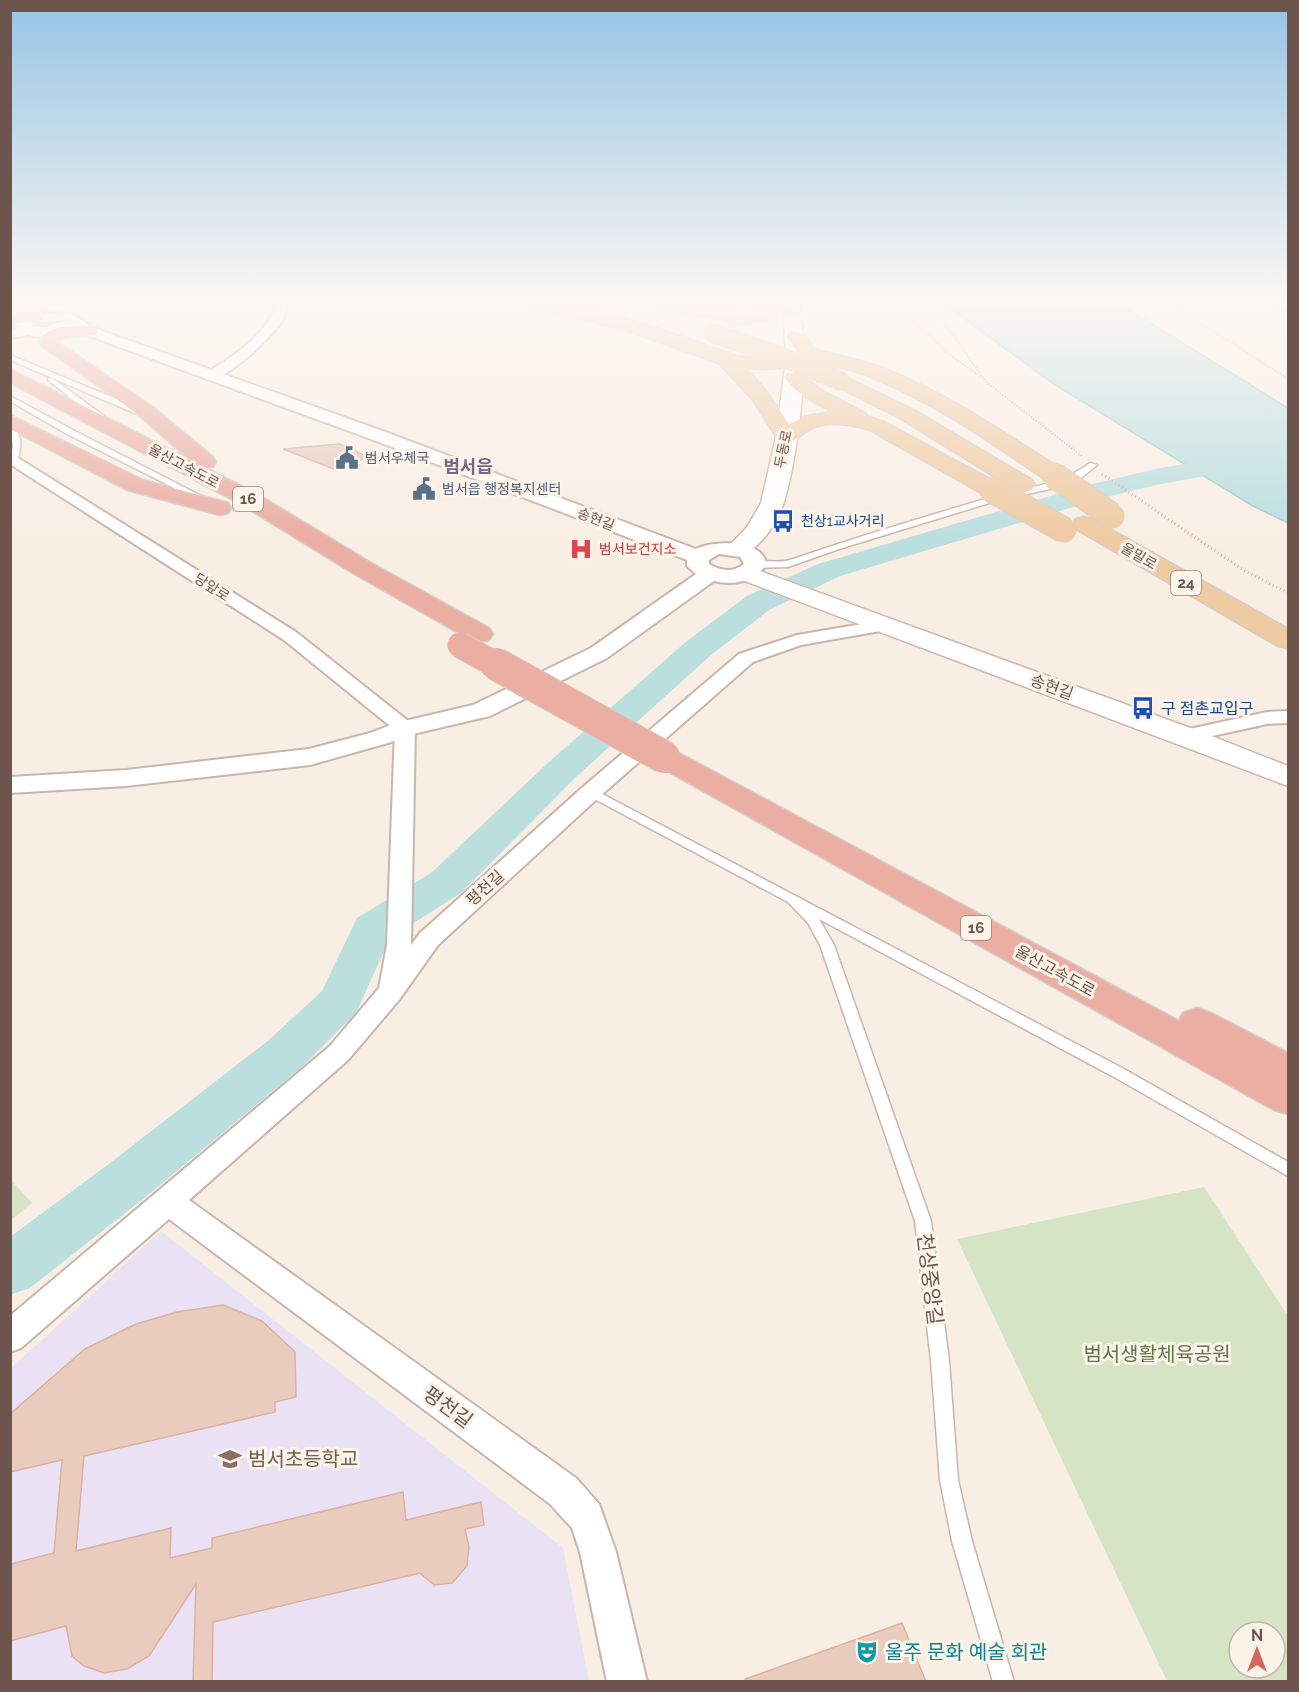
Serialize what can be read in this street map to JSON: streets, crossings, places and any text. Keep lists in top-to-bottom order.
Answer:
{
  "streets": {
    "highway": ["울산고속도로", "16"],
    "main road": [
      "두동로",
      "송현길",
      "울밀로",
      "24"
    ],
    "street": ["당앞로", "평천길"],
    "lane": ["천상중앙길"]
  },
  "crossings": [
    ["송현길", "평천길"],
    ["울밀로", "24"],
    ["당앞로", "평천길"]
  ],
  "districts": ["범서읍"],
  "parks": ["범서생활체육공원"],
  "places": {
    "public building": ["범서우체국", "범서읍 행정복지센터"],
    "bus stop": ["천상1교사거리", "구 점촌교입구"],
    "hospital": ["범서보건지소"],
    "school or university": ["범서초등학교"],
    "theatre": ["울주 문화 예술 회관"]
  },
  "north": "top"
}
